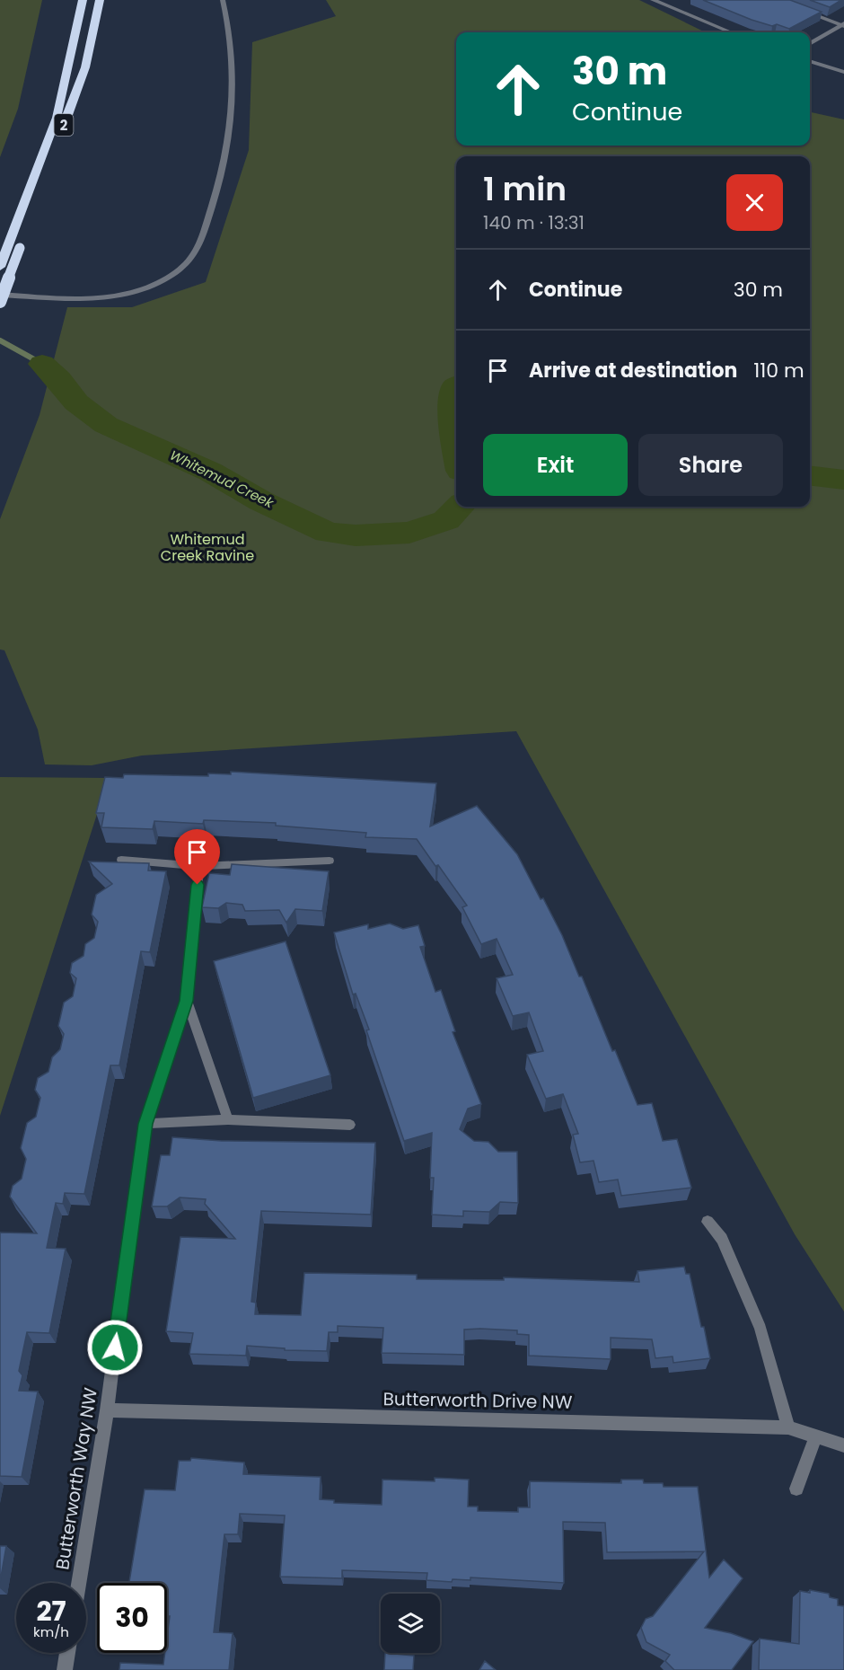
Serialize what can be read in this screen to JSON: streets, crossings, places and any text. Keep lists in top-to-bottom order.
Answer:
{
  "streets": {
    "highway": ["2"],
    "street": ["Butterworth Drive NW", "Butterworth Way NW"]
  },
  "crossings": [
    ["Butterworth Drive NW", "Butterworth Way NW"]
  ],
  "water": ["Whitemud Creek"],
  "parks": ["Whitemud Creek Ravine"],
  "page": {
    "turn": ["30 m", "Continue"],
    "heading": ["1 min", "140 m · 13:31"],
    "list": [
      {
        "name": "Continue",
        "value": "30 m"
      },
      {
        "name": "Arrive at destination",
        "value": "110 m"
      }
    ],
    "buttons": ["Exit", "Share"],
    "speed": "27 km/h",
    "limit": "30"
  }
}
